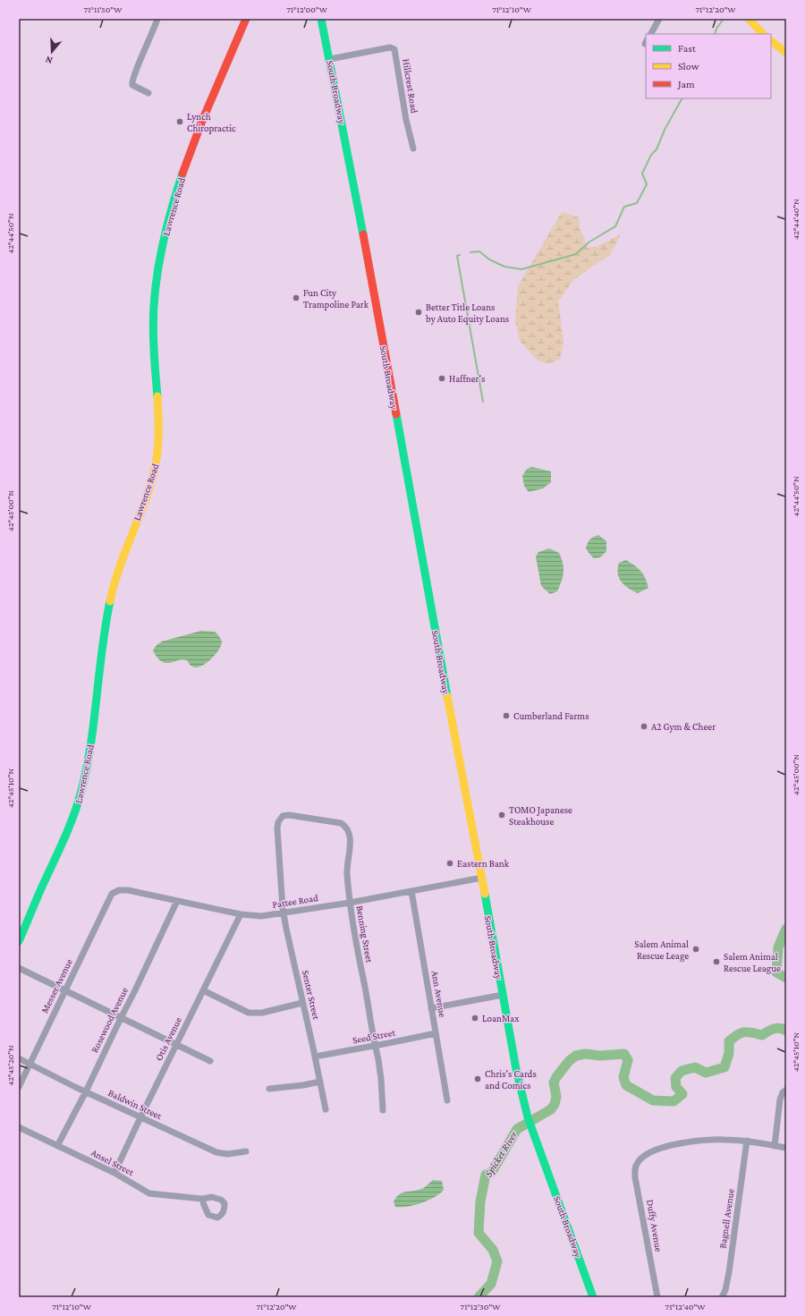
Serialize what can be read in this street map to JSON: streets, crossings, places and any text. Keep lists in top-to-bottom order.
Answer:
{
  "streets": {
    "main road": ["South Broadway", "Lawrence Road"],
    "street": [
      "Hillcrest Road",
      "Pattee Road",
      "Benning Street",
      "Messer Avenue",
      "Ann Avenue",
      "Senter Street",
      "Rosewood Avenue",
      "Seed Street",
      "Otis Avenue",
      "Baldwin Street",
      "Ansel Street",
      "Bagnell Avenue",
      "Duffy Avenue"
    ]
  },
  "crossings": [
    ["Hillcrest Road", "South Broadway"],
    ["South Broadway", "Pattee Road"],
    ["Pattee Road", "Benning Street"],
    ["Pattee Road", "Messer Avenue"],
    ["Pattee Road", "Ann Avenue"],
    ["Pattee Road", "Senter Street"],
    ["Pattee Road", "Rosewood Avenue"],
    ["Pattee Road", "Otis Avenue"],
    ["Benning Street", "Senter Street"],
    ["Benning Street", "Seed Street"],
    ["Messer Avenue", "Baldwin Street"],
    ["Ann Avenue", "Seed Street"],
    ["Senter Street", "Seed Street"],
    ["Rosewood Avenue", "Baldwin Street"],
    ["Rosewood Avenue", "Ansel Street"],
    ["Otis Avenue", "Baldwin Street"],
    ["Otis Avenue", "Ansel Street"],
    ["Bagnell Avenue", "Duffy Avenue"]
  ],
  "water": ["Spicket River"],
  "places": [
    "Lynch Chiropractic",
    "Fun City Trampoline Park",
    "Better Title Loans by Auto Equity Loans",
    "Haffner's",
    "Cumberland Farms",
    "A2 Gym & Cheer",
    "TOMO Japanese Steakhouse",
    "Eastern Bank",
    "Salem Animal Rescue Leage",
    "Salem Animal Rescue League",
    "LoanMax",
    "Chris's Cards and Comics"
  ],
  "legend": ["Fast", "Slow", "Jam"],
  "north": "bottom",
  "coordinates": [
    "71°11'50\"W",
    "71°12'00\"W",
    "71°12'10\"W",
    "71°12'20\"W",
    "42°44'40\"N",
    "42°44'50\"N",
    "42°45'00\"N",
    "42°45'10\"N",
    "42°45'20\"N",
    "71°12'30\"W",
    "71°12'40\"W"
  ]
}
